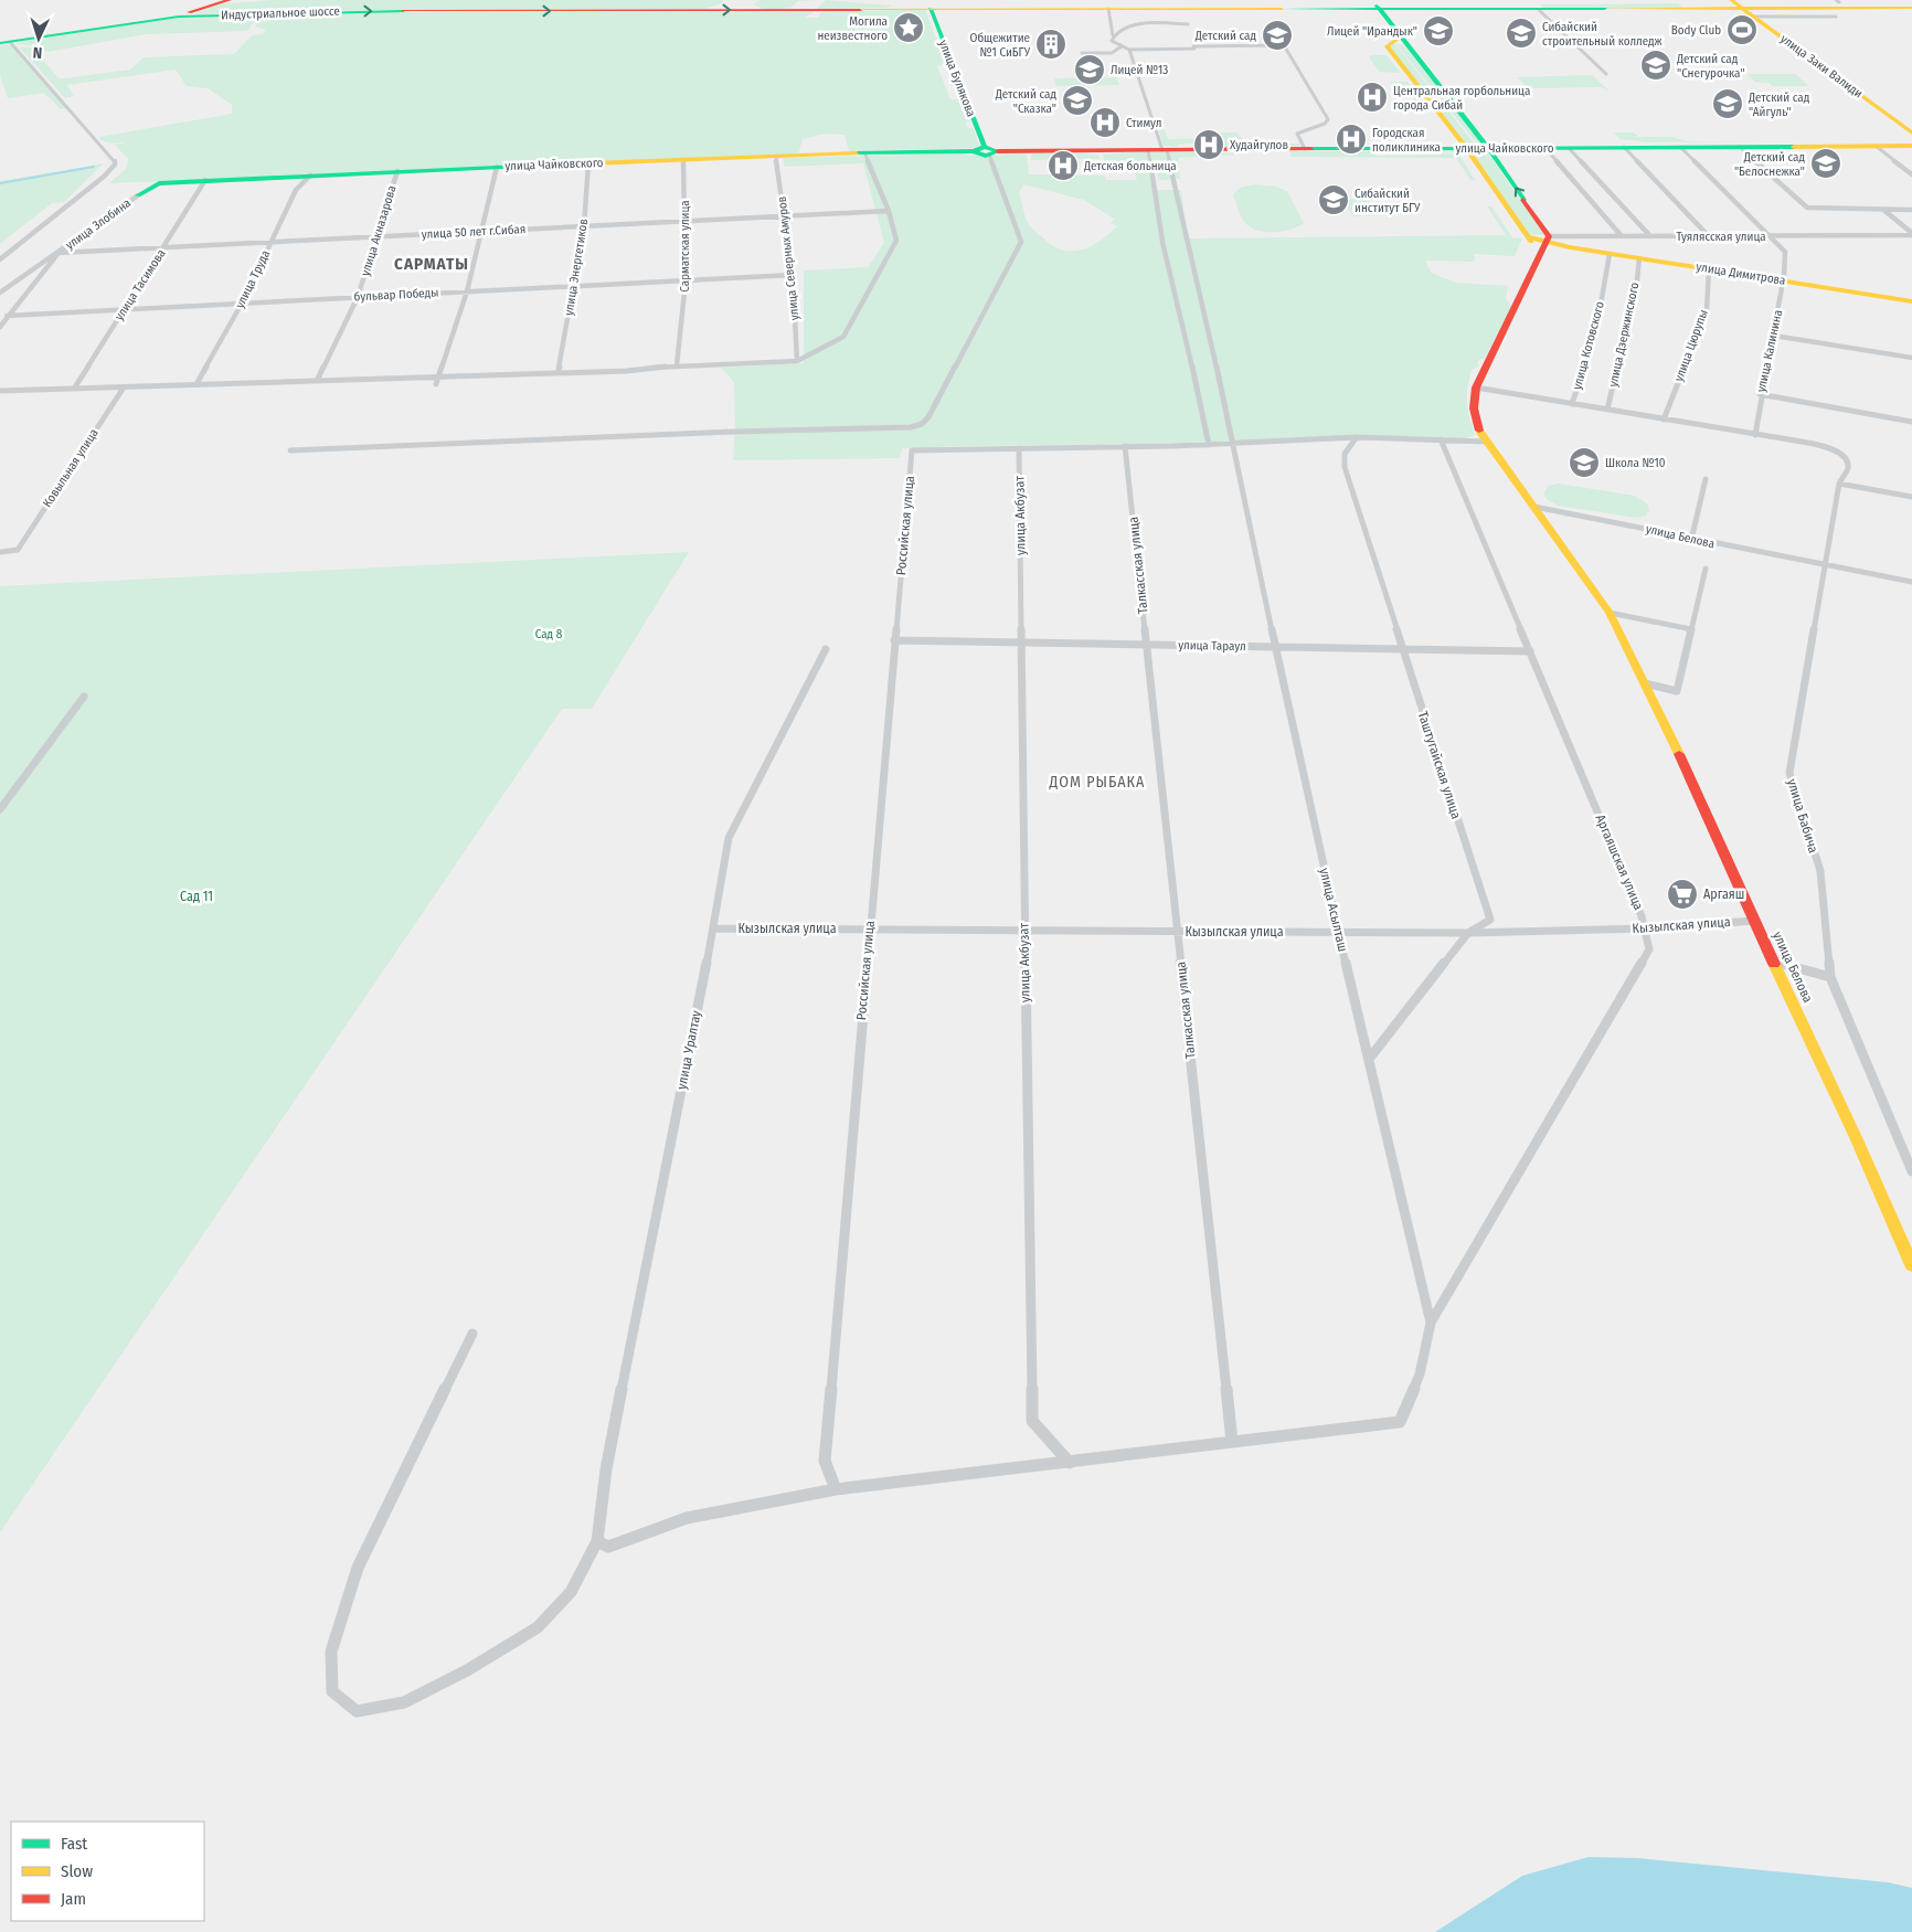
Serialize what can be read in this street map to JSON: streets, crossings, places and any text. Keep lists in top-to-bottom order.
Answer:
{
  "streets": {
    "main road": [
      "Индустриальное шоссе",
      "улица Заки Валиди",
      "улица Булякова",
      "улица Чайковского",
      "улица Димитрова",
      "улица Белова"
    ],
    "street": [
      "улица Злобина",
      "улица Акназарова",
      "улица 50 лет г.Сибая",
      "Туялясская улица",
      "Сарматская улица",
      "улица Северных Амуров",
      "улица Энергетиков",
      "улица Труда",
      "улица Тасимова",
      "бульвар Победы",
      "улица Дзержинского",
      "улица Котовского",
      "улица Цюрупы",
      "улица Калинина",
      "Ковыльная улица",
      "улица Акбузат",
      "Российская улица",
      "Талкасская улица",
      "улица Тараул",
      "Таштугайская улица",
      "улица Бабича",
      "Аргаяшская улица",
      "улица Асылташ",
      "Кызылская улица",
      "улица Уралтау"
    ]
  },
  "crossings": [
    ["Индустриальное шоссе", "улица Заки Валиди"],
    ["Индустриальное шоссе", "улица Булякова"],
    ["улица Булякова", "улица Чайковского"],
    ["улица Чайковского", "улица Злобина"],
    ["улица Чайковского", "улица Акназарова"],
    ["улица Чайковского", "Сарматская улица"],
    ["улица Чайковского", "улица Северных Амуров"],
    ["улица Чайковского", "улица Энергетиков"],
    ["улица Чайковского", "улица Труда"],
    ["улица Чайковского", "улица Тасимова"],
    ["улица Чайковского", "улица Калинина"],
    ["улица Чайковского", "улица Асылташ"],
    ["улица Злобина", "улица 50 лет г.Сибая"],
    ["улица Злобина", "бульвар Победы"],
    ["улица Акназарова", "улица 50 лет г.Сибая"],
    ["улица Акназарова", "бульвар Победы"],
    ["улица 50 лет г.Сибая", "Сарматская улица"],
    ["улица 50 лет г.Сибая", "улица Северных Амуров"],
    ["улица 50 лет г.Сибая", "улица Энергетиков"],
    ["улица 50 лет г.Сибая", "улица Труда"],
    ["улица 50 лет г.Сибая", "улица Тасимова"],
    ["Туялясская улица", "улица Димитрова"],
    ["Туялясская улица", "улица Калинина"],
    ["Туялясская улица", "улица Белова"],
    ["Сарматская улица", "бульвар Победы"],
    ["улица Северных Амуров", "бульвар Победы"],
    ["улица Энергетиков", "бульвар Победы"],
    ["улица Димитрова", "улица Дзержинского"],
    ["улица Димитрова", "улица Котовского"],
    ["улица Димитрова", "улица Цюрупы"],
    ["улица Димитрова", "улица Калинина"],
    ["улица Димитрова", "улица Белова"],
    ["улица Труда", "бульвар Победы"],
    ["улица Тасимова", "бульвар Победы"],
    ["улица Калинина", "улица Бабича"],
    ["улица Акбузат", "Российская улица"],
    ["улица Акбузат", "улица Тараул"],
    ["улица Акбузат", "Кызылская улица"],
    ["Российская улица", "улица Тараул"],
    ["Российская улица", "Кызылская улица"],
    ["улица Белова", "улица Бабича"],
    ["улица Белова", "Кызылская улица"],
    ["Талкасская улица", "улица Тараул"],
    ["Талкасская улица", "улица Асылташ"],
    ["Талкасская улица", "Кызылская улица"],
    ["улица Тараул", "Таштугайская улица"],
    ["улица Тараул", "Аргаяшская улица"],
    ["улица Тараул", "улица Асылташ"],
    ["Таштугайская улица", "улица Асылташ"],
    ["Таштугайская улица", "Кызылская улица"],
    ["Аргаяшская улица", "улица Асылташ"],
    ["Аргаяшская улица", "Кызылская улица"],
    ["улица Асылташ", "Кызылская улица"],
    ["Кызылская улица", "улица Уралтау"]
  ],
  "one_way": ["Индустриальное шоссе"],
  "districts": ["САРМАТЫ", "ДОМ РЫБАКА"],
  "parks": ["Сад 8", "Сад 11"],
  "places": {
    "place": ["Могила неизвестного"],
    "sports": ["Body Club"],
    "school or university": [
      "Лицей \"Ирандык\"",
      "Сибайский строительный колледж",
      "Детский сад",
      "Детский сад \"Снегурочка\"",
      "Лицей №13",
      "Детский сад \"Сказка\"",
      "Детский сад \"Айгуль\"",
      "Детский сад \"Белоснежка\"",
      "Сибайский институт БГУ",
      "Школа №10"
    ],
    "building": ["Общежитие №1 СиБГУ"],
    "hospital": [
      "Центральная горбольница города Сибай",
      "Стимул",
      "Городская поликлиника",
      "Худайгулов",
      "Детская больница"
    ],
    "supermarket": ["Аргаяш"]
  },
  "legend": ["Fast", "Slow", "Jam"],
  "north": "bottom"
}
